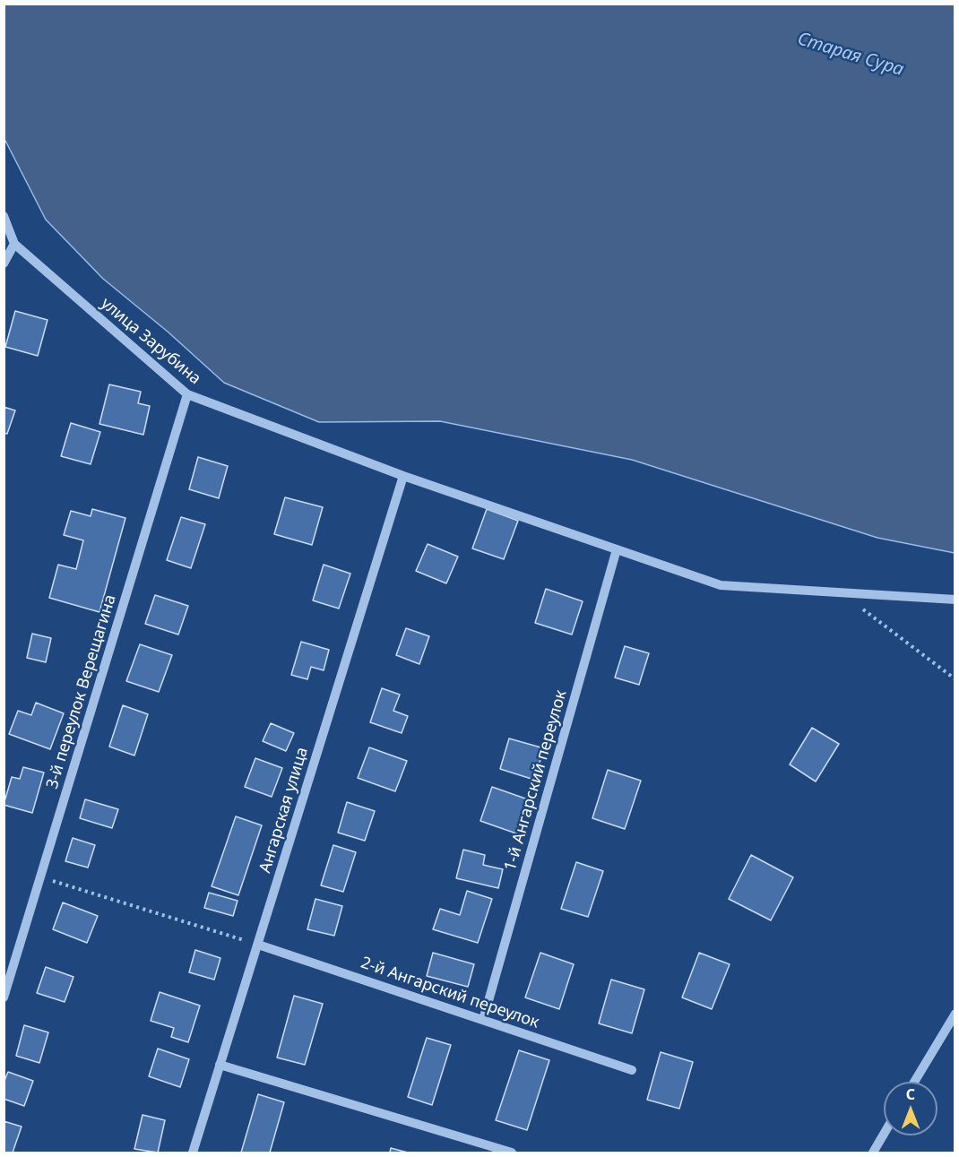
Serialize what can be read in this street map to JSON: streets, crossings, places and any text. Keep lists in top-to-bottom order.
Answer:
{
  "streets": {
    "street": [
      "улица Зарубина",
      "3-й переулок Верещагина",
      "1-й Ангарский переулок",
      "Ангарская улица",
      "2-й Ангарский переулок"
    ]
  },
  "crossings": [
    ["улица Зарубина", "3-й переулок Верещагина"],
    ["улица Зарубина", "1-й Ангарский переулок"],
    ["улица Зарубина", "Ангарская улица"],
    ["1-й Ангарский переулок", "2-й Ангарский переулок"],
    ["Ангарская улица", "2-й Ангарский переулок"]
  ],
  "water": ["Старая Сура"],
  "north": "top"
}
